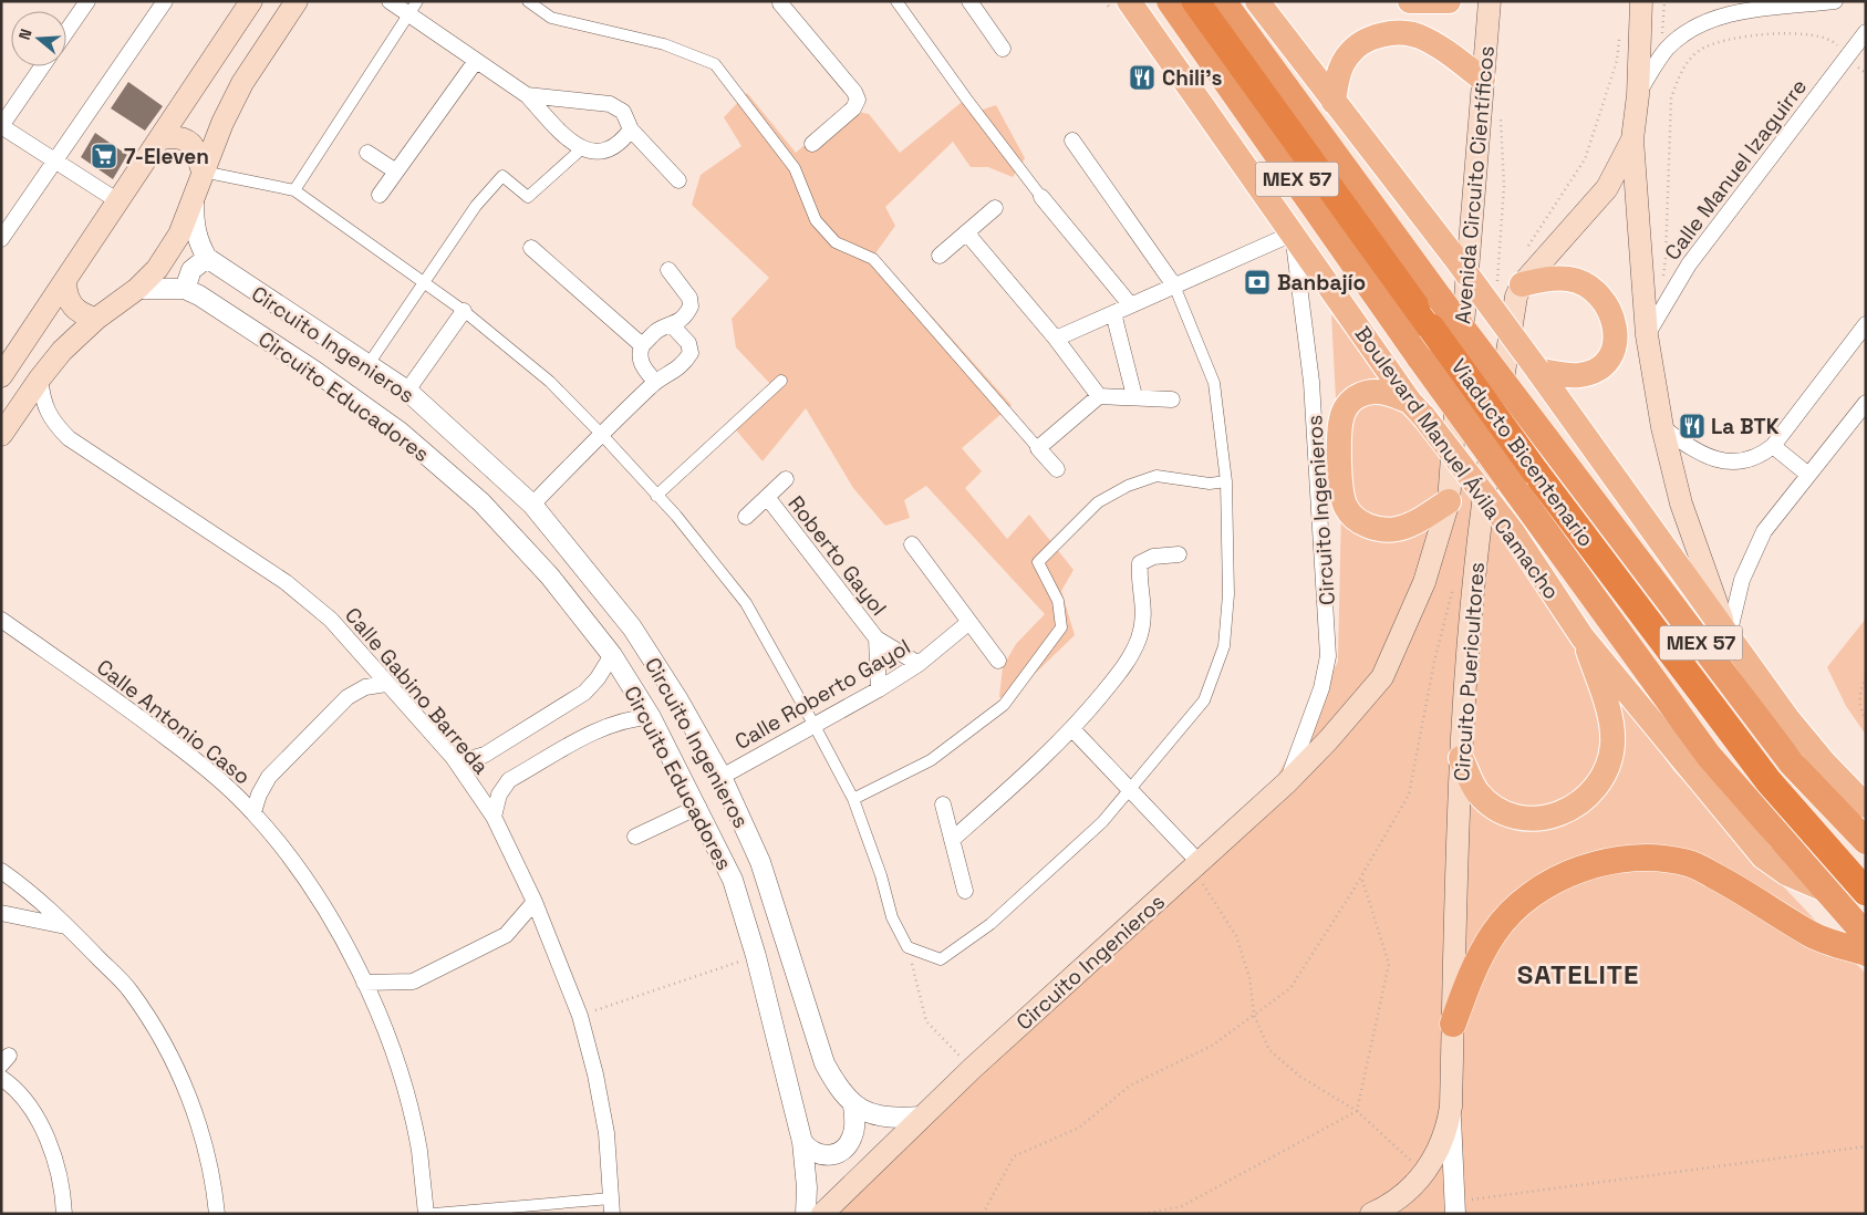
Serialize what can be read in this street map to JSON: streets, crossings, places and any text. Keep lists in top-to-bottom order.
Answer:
{
  "streets": {
    "highway": ["MEX 57", "Viaducto Bicentenario", "Boulevard Manuel Ávila Camacho"],
    "main road": ["Avenida Circuito Científicos", "Circuito Ingenieros", "Circuito Puericultores"],
    "street": [
      "Calle Manuel Izaguirre",
      "Circuito Educadores",
      "Roberto Gayol",
      "Calle Gabino Barreda",
      "Calle Roberto Gayol",
      "Calle Antonio Caso"
    ]
  },
  "crossings": [
    ["Avenida Circuito Científicos", "Circuito Ingenieros"],
    ["Circuito Ingenieros", "Circuito Educadores"],
    ["Circuito Ingenieros", "Boulevard Manuel Ávila Camacho"],
    ["Circuito Ingenieros", "Calle Roberto Gayol"],
    ["Roberto Gayol", "Calle Roberto Gayol"]
  ],
  "districts": ["SATELITE"],
  "places": {
    "restaurant": ["Chili's", "La BTK"],
    "supermarket": ["7-Eleven"],
    "bank": ["Banbajío"]
  },
  "north": "left"
}
